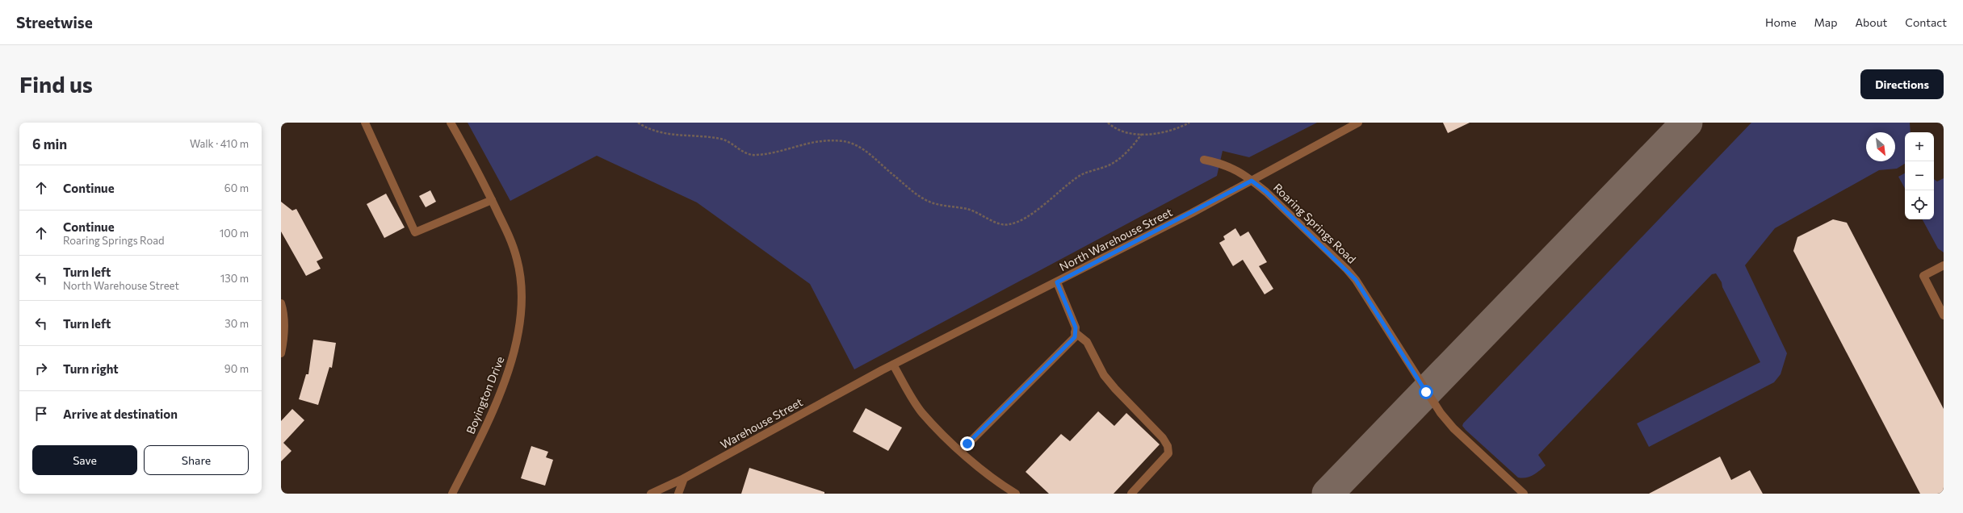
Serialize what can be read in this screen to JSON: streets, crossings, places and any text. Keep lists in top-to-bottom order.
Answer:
{
  "streets": {
    "street": [
      "Roaring Springs Road",
      "North Warehouse Street",
      "Boyington Drive",
      "Warehouse Street"
    ]
  },
  "crossings": [
    ["Roaring Springs Road", "North Warehouse Street"],
    ["North Warehouse Street", "Warehouse Street"]
  ],
  "north": "bottom right",
  "page": {
    "header": "Streetwise",
    "nav": [
      "Home",
      "Map",
      "About",
      "Contact"
    ],
    "buttons": [
      "Directions",
      ["Save", "Share"]
    ],
    "title": "Find us",
    "heading": ["6 min", "Walk · 410 m"],
    "map_buttons": ["+", "−"],
    "list": [
      ["Continue", "60 m"],
      ["Continue", "Roaring Springs Road", "100 m"],
      ["Turn left", "North Warehouse Street", "130 m"],
      ["Turn left", "30 m"],
      ["Turn right", "90 m"],
      "Arrive at destination"
    ]
  }
}
